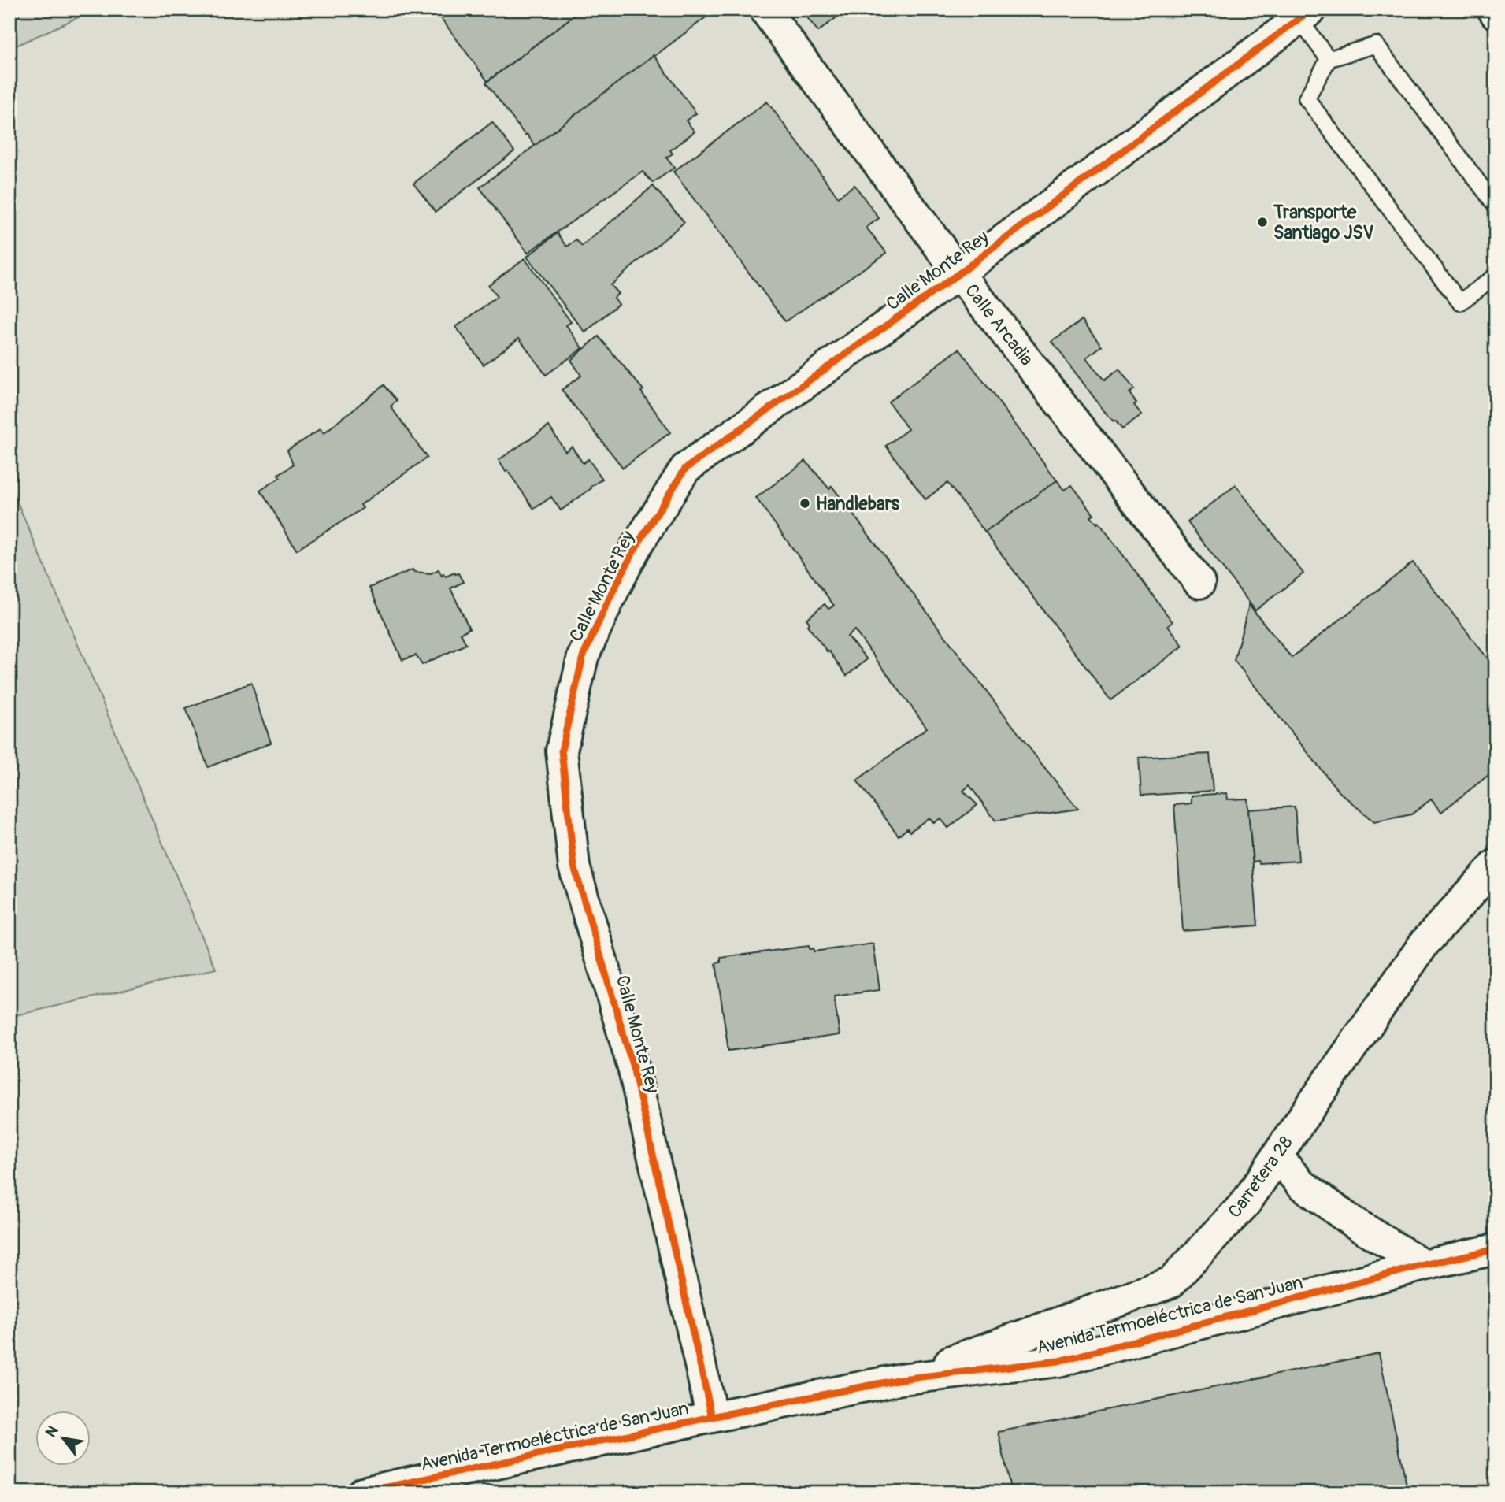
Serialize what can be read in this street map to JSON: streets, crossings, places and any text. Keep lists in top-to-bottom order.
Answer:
{
  "streets": {
    "street": [
      "Calle Monte Rey",
      "Calle Arcadia",
      "Carretera 28",
      "Avenida Termoeléctrica de San Juan"
    ]
  },
  "crossings": [
    ["Calle Monte Rey", "Calle Arcadia"],
    ["Calle Monte Rey", "Avenida Termoeléctrica de San Juan"],
    ["Carretera 28", "Avenida Termoeléctrica de San Juan"]
  ],
  "places": ["Transporte Santiago JSV", "Handlebars"],
  "north": "top left"
}
